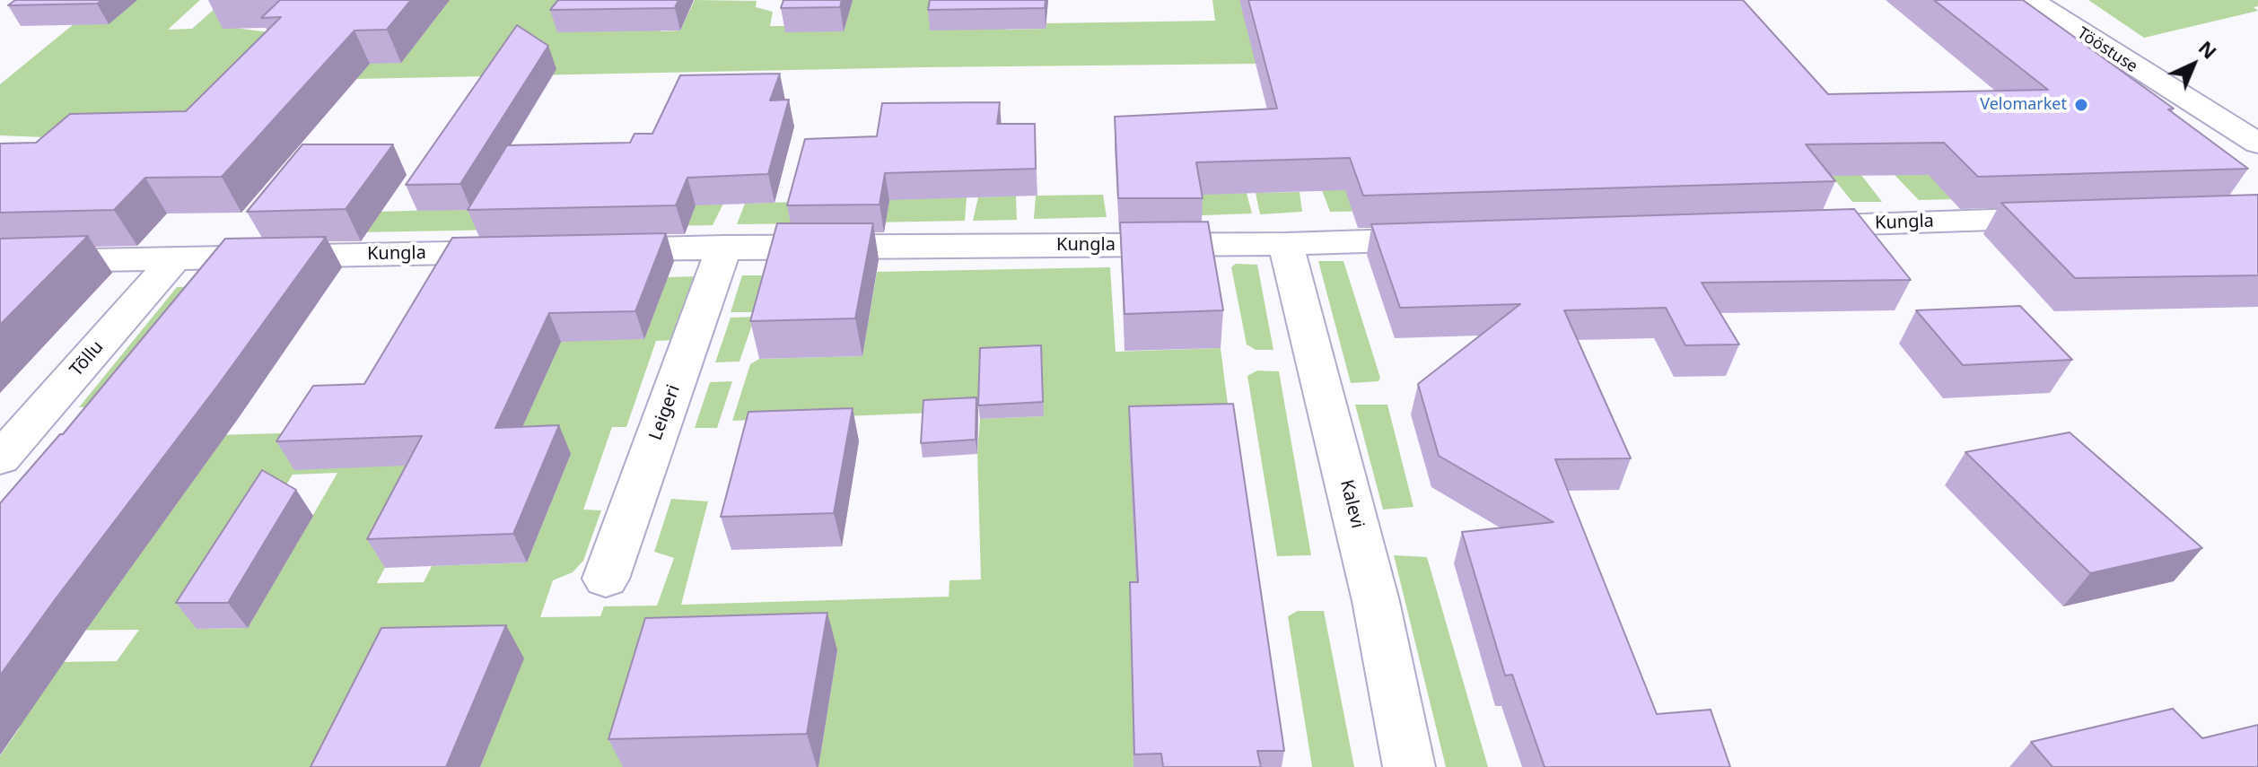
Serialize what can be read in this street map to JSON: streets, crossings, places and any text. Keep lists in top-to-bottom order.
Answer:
{
  "streets": {
    "street": [
      "Tööstuse",
      "Kungla",
      "Tõllu",
      "Leigeri",
      "Kalevi"
    ]
  },
  "crossings": [
    ["Kungla", "Tõllu"],
    ["Kungla", "Leigeri"],
    ["Kungla", "Kalevi"]
  ],
  "places": ["Velomarket"],
  "north": "top right"
}
